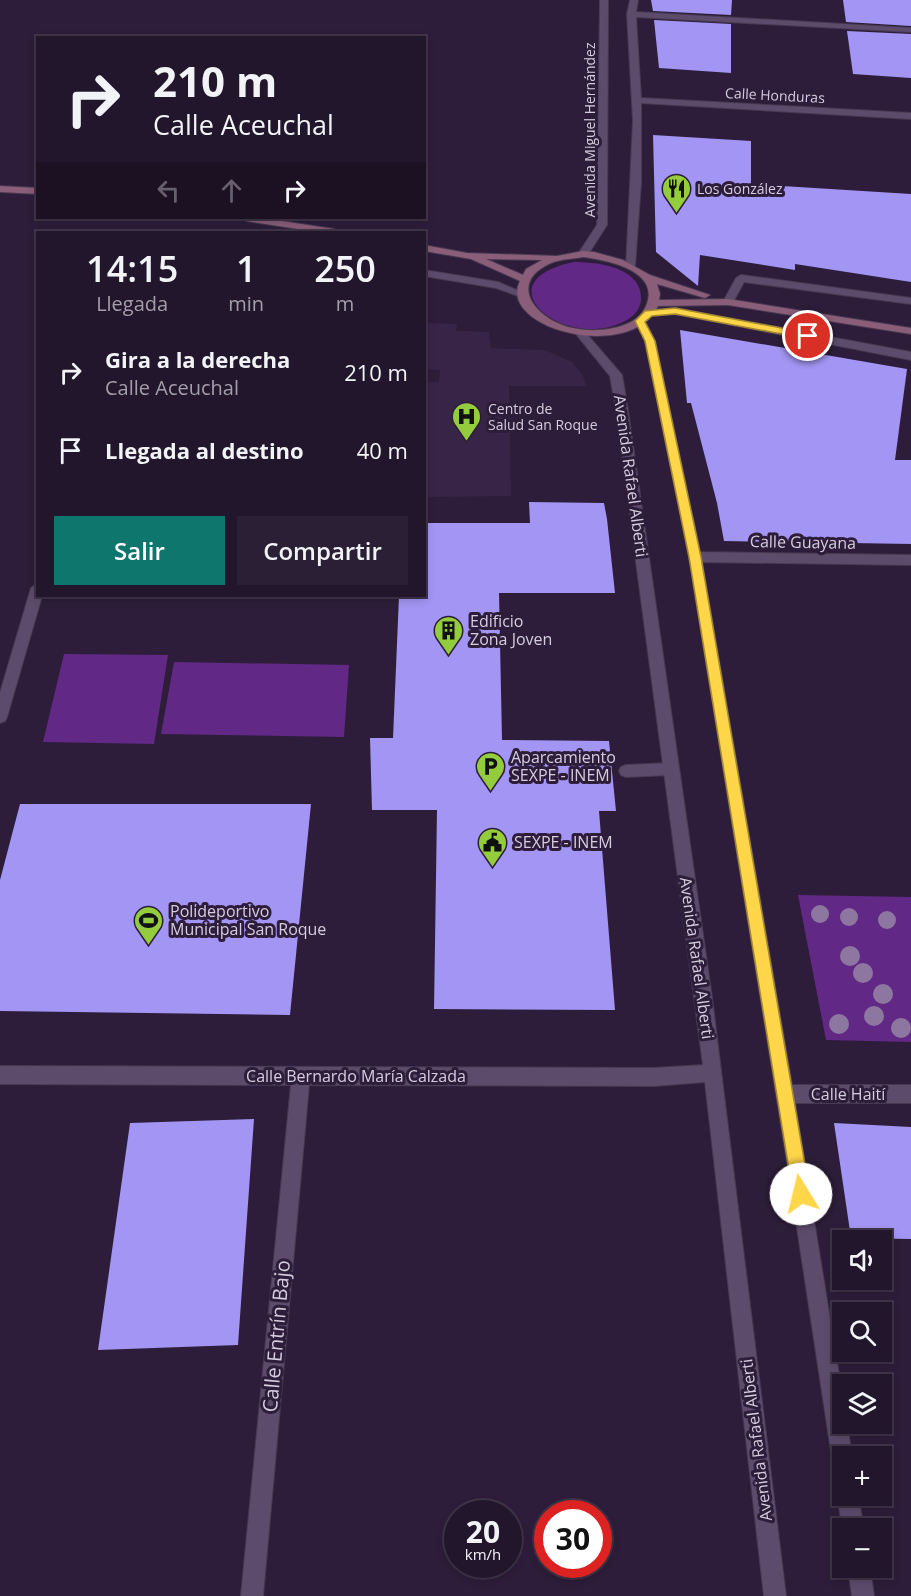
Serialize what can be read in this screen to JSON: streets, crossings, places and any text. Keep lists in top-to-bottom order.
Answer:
{
  "streets": {
    "street": [
      "Calle Honduras",
      "Avenida Miguel Hernández",
      "Avenida Rafael Alberti",
      "Calle Guayana",
      "Calle Bernardo María Calzada",
      "Calle Haití",
      "Calle Entrín Bajo"
    ]
  },
  "crossings": [
    ["Avenida Miguel Hernández", "Avenida Rafael Alberti"],
    ["Avenida Rafael Alberti", "Calle Bernardo María Calzada"],
    ["Calle Bernardo María Calzada", "Calle Entrín Bajo"]
  ],
  "places": {
    "restaurant": ["Los González"],
    "hospital": ["Centro de Salud San Roque"],
    "building": ["Edificio Zona Joven"],
    "parking": ["Aparcamiento SEXPE - INEM"],
    "public building": ["SEXPE - INEM"],
    "sports": ["Polideportivo Municipal San Roque"]
  },
  "page": {
    "turn": ["210 m", "Calle Aceuchal"],
    "eta": [
      "14:15",
      "Llegada",
      "1",
      "min",
      "250",
      "m"
    ],
    "list": [
      {
        "name": "Gira a la derecha",
        "note": "Calle Aceuchal",
        "value": "210 m"
      },
      {
        "name": "Llegada al destino",
        "value": "40 m"
      }
    ],
    "buttons": ["Salir", "Compartir"],
    "map_buttons": ["+", "−"],
    "speed": "20 km/h",
    "limit": "30"
  }
}
